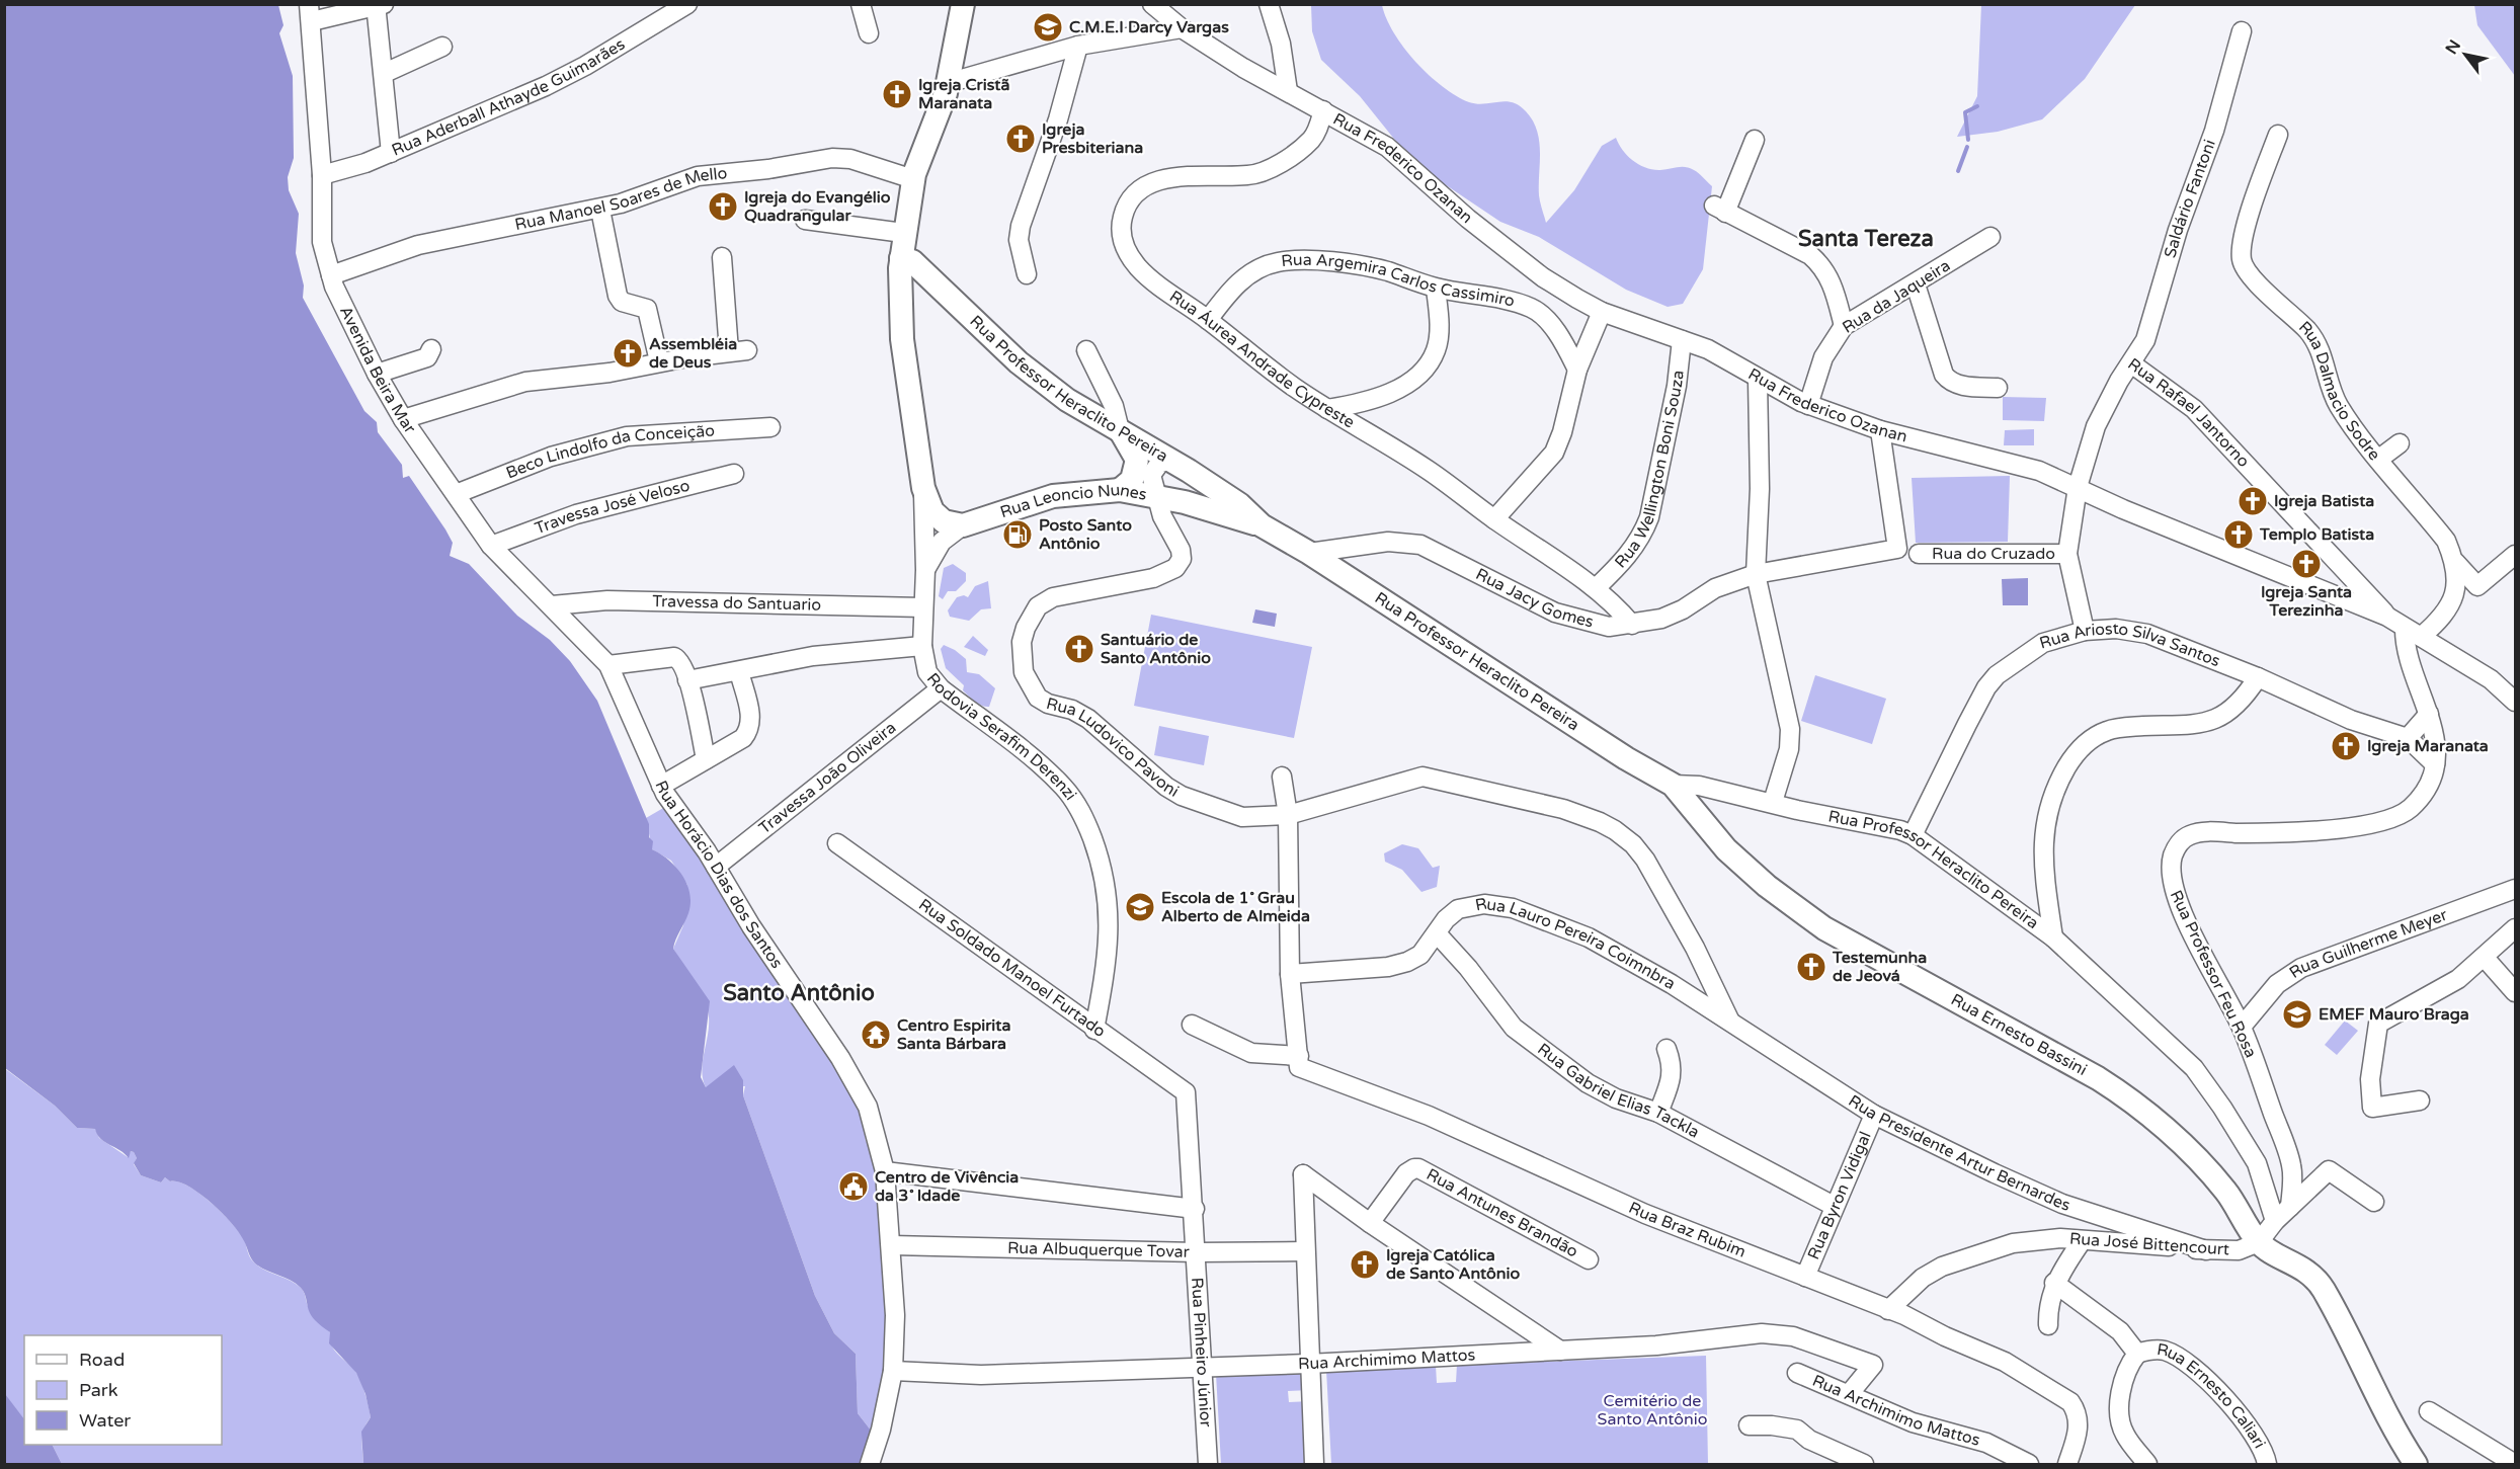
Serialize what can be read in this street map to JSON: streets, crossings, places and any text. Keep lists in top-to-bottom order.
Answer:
{
  "streets": {
    "main road": [
      "Rua Professor Heraclito Pereira",
      "Rua Leoncio Nunes",
      "Rodovia Serafim Derenzi",
      "Rua Ernesto Bassini"
    ],
    "street": [
      "Rua Aderball Athayde Guimarães",
      "Rua Frederico Ozanan",
      "Rua Manoel Soares de Mello",
      "Saldário Fantoni",
      "Rua Argemira Carlos Cassimiro",
      "Rua da Jaqueira",
      "Rua Áurea Andrade Cypreste",
      "Avenida Beira Mar",
      "Rua Dalmacio Sodre",
      "Rua Rafael Jantorno",
      "Beco Lindolfo da Conceição",
      "Rua Wellington Boni Souza",
      "Travessa José Veloso",
      "Rua do Cruzado",
      "Rua Jacy Gomes",
      "Travessa do Santuario",
      "Rua Ariosto Silva Santos",
      "Rua Ludovico Pavoni",
      "Travessa João Oliveira",
      "Rua Horácio Dias dos Santos",
      "Rua Guilherme Meyer",
      "Rua Lauro Pereira Coimnbra",
      "Rua Soldado Manoel Furtado",
      "Rua Professor Feu Rosa",
      "Rua Gabriel Elias Tackla",
      "Rua Presidente Artur Bernardes",
      "Rua Byron Vidigal",
      "Rua Antunes Brandão",
      "Rua Braz Rubim",
      "Rua José Bittencourt",
      "Rua Albuquerque Tovar",
      "Rua Pinheiro Júnior",
      "Rua Archimimo Mattos",
      "Rua Ernesto Caliari"
    ]
  },
  "crossings": [
    ["Rua Aderball Athayde Guimarães", "Avenida Beira Mar"],
    ["Rua Frederico Ozanan", "Rua da Jaqueira"],
    ["Rua Frederico Ozanan", "Rua Áurea Andrade Cypreste"],
    ["Rua Frederico Ozanan", "Rua Dalmacio Sodre"],
    ["Rua Frederico Ozanan", "Rua Rafael Jantorno"],
    ["Rua Frederico Ozanan", "Rua Wellington Boni Souza"],
    ["Rua Frederico Ozanan", "Rua Jacy Gomes"],
    ["Rua Frederico Ozanan", "Rua Professor Feu Rosa"],
    ["Rua Manoel Soares de Mello", "Avenida Beira Mar"],
    ["Rua Manoel Soares de Mello", "Rodovia Serafim Derenzi"],
    ["Saldário Fantoni", "Rua Rafael Jantorno"],
    ["Rua Argemira Carlos Cassimiro", "Rua Áurea Andrade Cypreste"],
    ["Rua Áurea Andrade Cypreste", "Rua Wellington Boni Souza"],
    ["Rua Áurea Andrade Cypreste", "Rua Jacy Gomes"],
    ["Avenida Beira Mar", "Beco Lindolfo da Conceição"],
    ["Avenida Beira Mar", "Travessa José Veloso"],
    ["Avenida Beira Mar", "Travessa do Santuario"],
    ["Avenida Beira Mar", "Rua Horácio Dias dos Santos"],
    ["Rua Professor Heraclito Pereira", "Rua Leoncio Nunes"],
    ["Rua Professor Heraclito Pereira", "Rua Jacy Gomes"],
    ["Rua Professor Heraclito Pereira", "Rua Ariosto Silva Santos"],
    ["Rua Professor Heraclito Pereira", "Rodovia Serafim Derenzi"],
    ["Rua Professor Heraclito Pereira", "Rua Ludovico Pavoni"],
    ["Rua Professor Heraclito Pereira", "Rua Ernesto Bassini"],
    ["Rua Rafael Jantorno", "Rua do Cruzado"],
    ["Rua Rafael Jantorno", "Rua Ariosto Silva Santos"],
    ["Rua Leoncio Nunes", "Rodovia Serafim Derenzi"],
    ["Rua Leoncio Nunes", "Rua Ludovico Pavoni"],
    ["Travessa do Santuario", "Rodovia Serafim Derenzi"],
    ["Rodovia Serafim Derenzi", "Travessa João Oliveira"],
    ["Rodovia Serafim Derenzi", "Rua Soldado Manoel Furtado"],
    ["Travessa João Oliveira", "Rua Horácio Dias dos Santos"],
    ["Rua Horácio Dias dos Santos", "Rua Albuquerque Tovar"],
    ["Rua Horácio Dias dos Santos", "Rua Archimimo Mattos"],
    ["Rua Guilherme Meyer", "Rua Professor Feu Rosa"],
    ["Rua Lauro Pereira Coimnbra", "Rua Gabriel Elias Tackla"],
    ["Rua Lauro Pereira Coimnbra", "Rua Presidente Artur Bernardes"],
    ["Rua Soldado Manoel Furtado", "Rua Pinheiro Júnior"],
    ["Rua Ernesto Bassini", "Rua José Bittencourt"],
    ["Rua Gabriel Elias Tackla", "Rua Byron Vidigal"],
    ["Rua Presidente Artur Bernardes", "Rua Byron Vidigal"],
    ["Rua Presidente Artur Bernardes", "Rua José Bittencourt"],
    ["Rua Byron Vidigal", "Rua Braz Rubim"],
    ["Rua Braz Rubim", "Rua José Bittencourt"],
    ["Rua Albuquerque Tovar", "Rua Pinheiro Júnior"],
    ["Rua Pinheiro Júnior", "Rua Archimimo Mattos"]
  ],
  "districts": ["Santa Tereza", "Santo Antônio"],
  "parks": ["Cemitério de Santo Antônio"],
  "places": {
    "school or university": ["C.M.E.I Darcy Vargas", "Escola de 1˚ Grau Alberto de Almeida", "EMEF Mauro Braga"],
    "church": [
      "Igreja Cristã Maranata",
      "Igreja Presbiteriana",
      "Igreja do Evangélio Quadrangular",
      "Assembléia de Deus",
      "Igreja Batista",
      "Templo Batista",
      "Igreja Santa Terezinha",
      "Santuário de Santo Antônio",
      "Igreja Maranata",
      "Testemunha de Jeová",
      "Igreja Católica de Santo Antônio"
    ],
    "fuel station": ["Posto Santo Antônio"],
    "temple": ["Centro Espirita Santa Bárbara"],
    "public building": ["Centro de Vivência da 3˚ Idade"]
  },
  "legend": ["Road", "Park", "Water"],
  "north": "top left"
}
